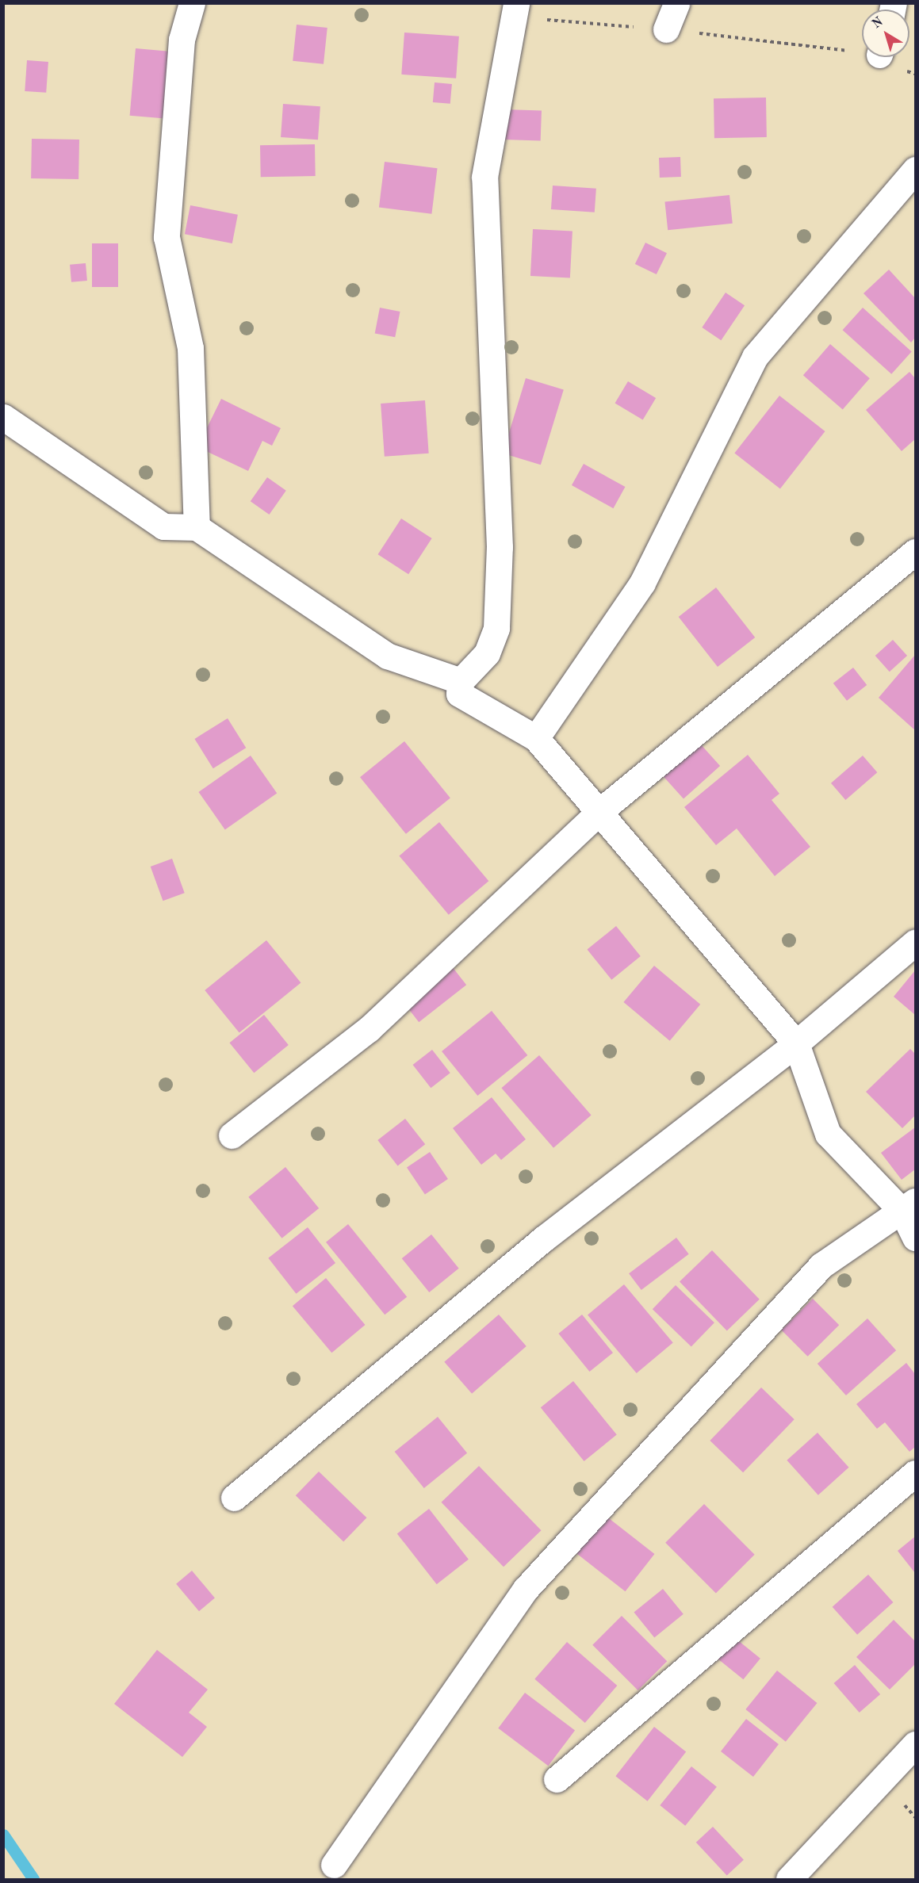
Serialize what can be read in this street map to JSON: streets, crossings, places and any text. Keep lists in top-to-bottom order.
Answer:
{
  "north": "top left"
}
